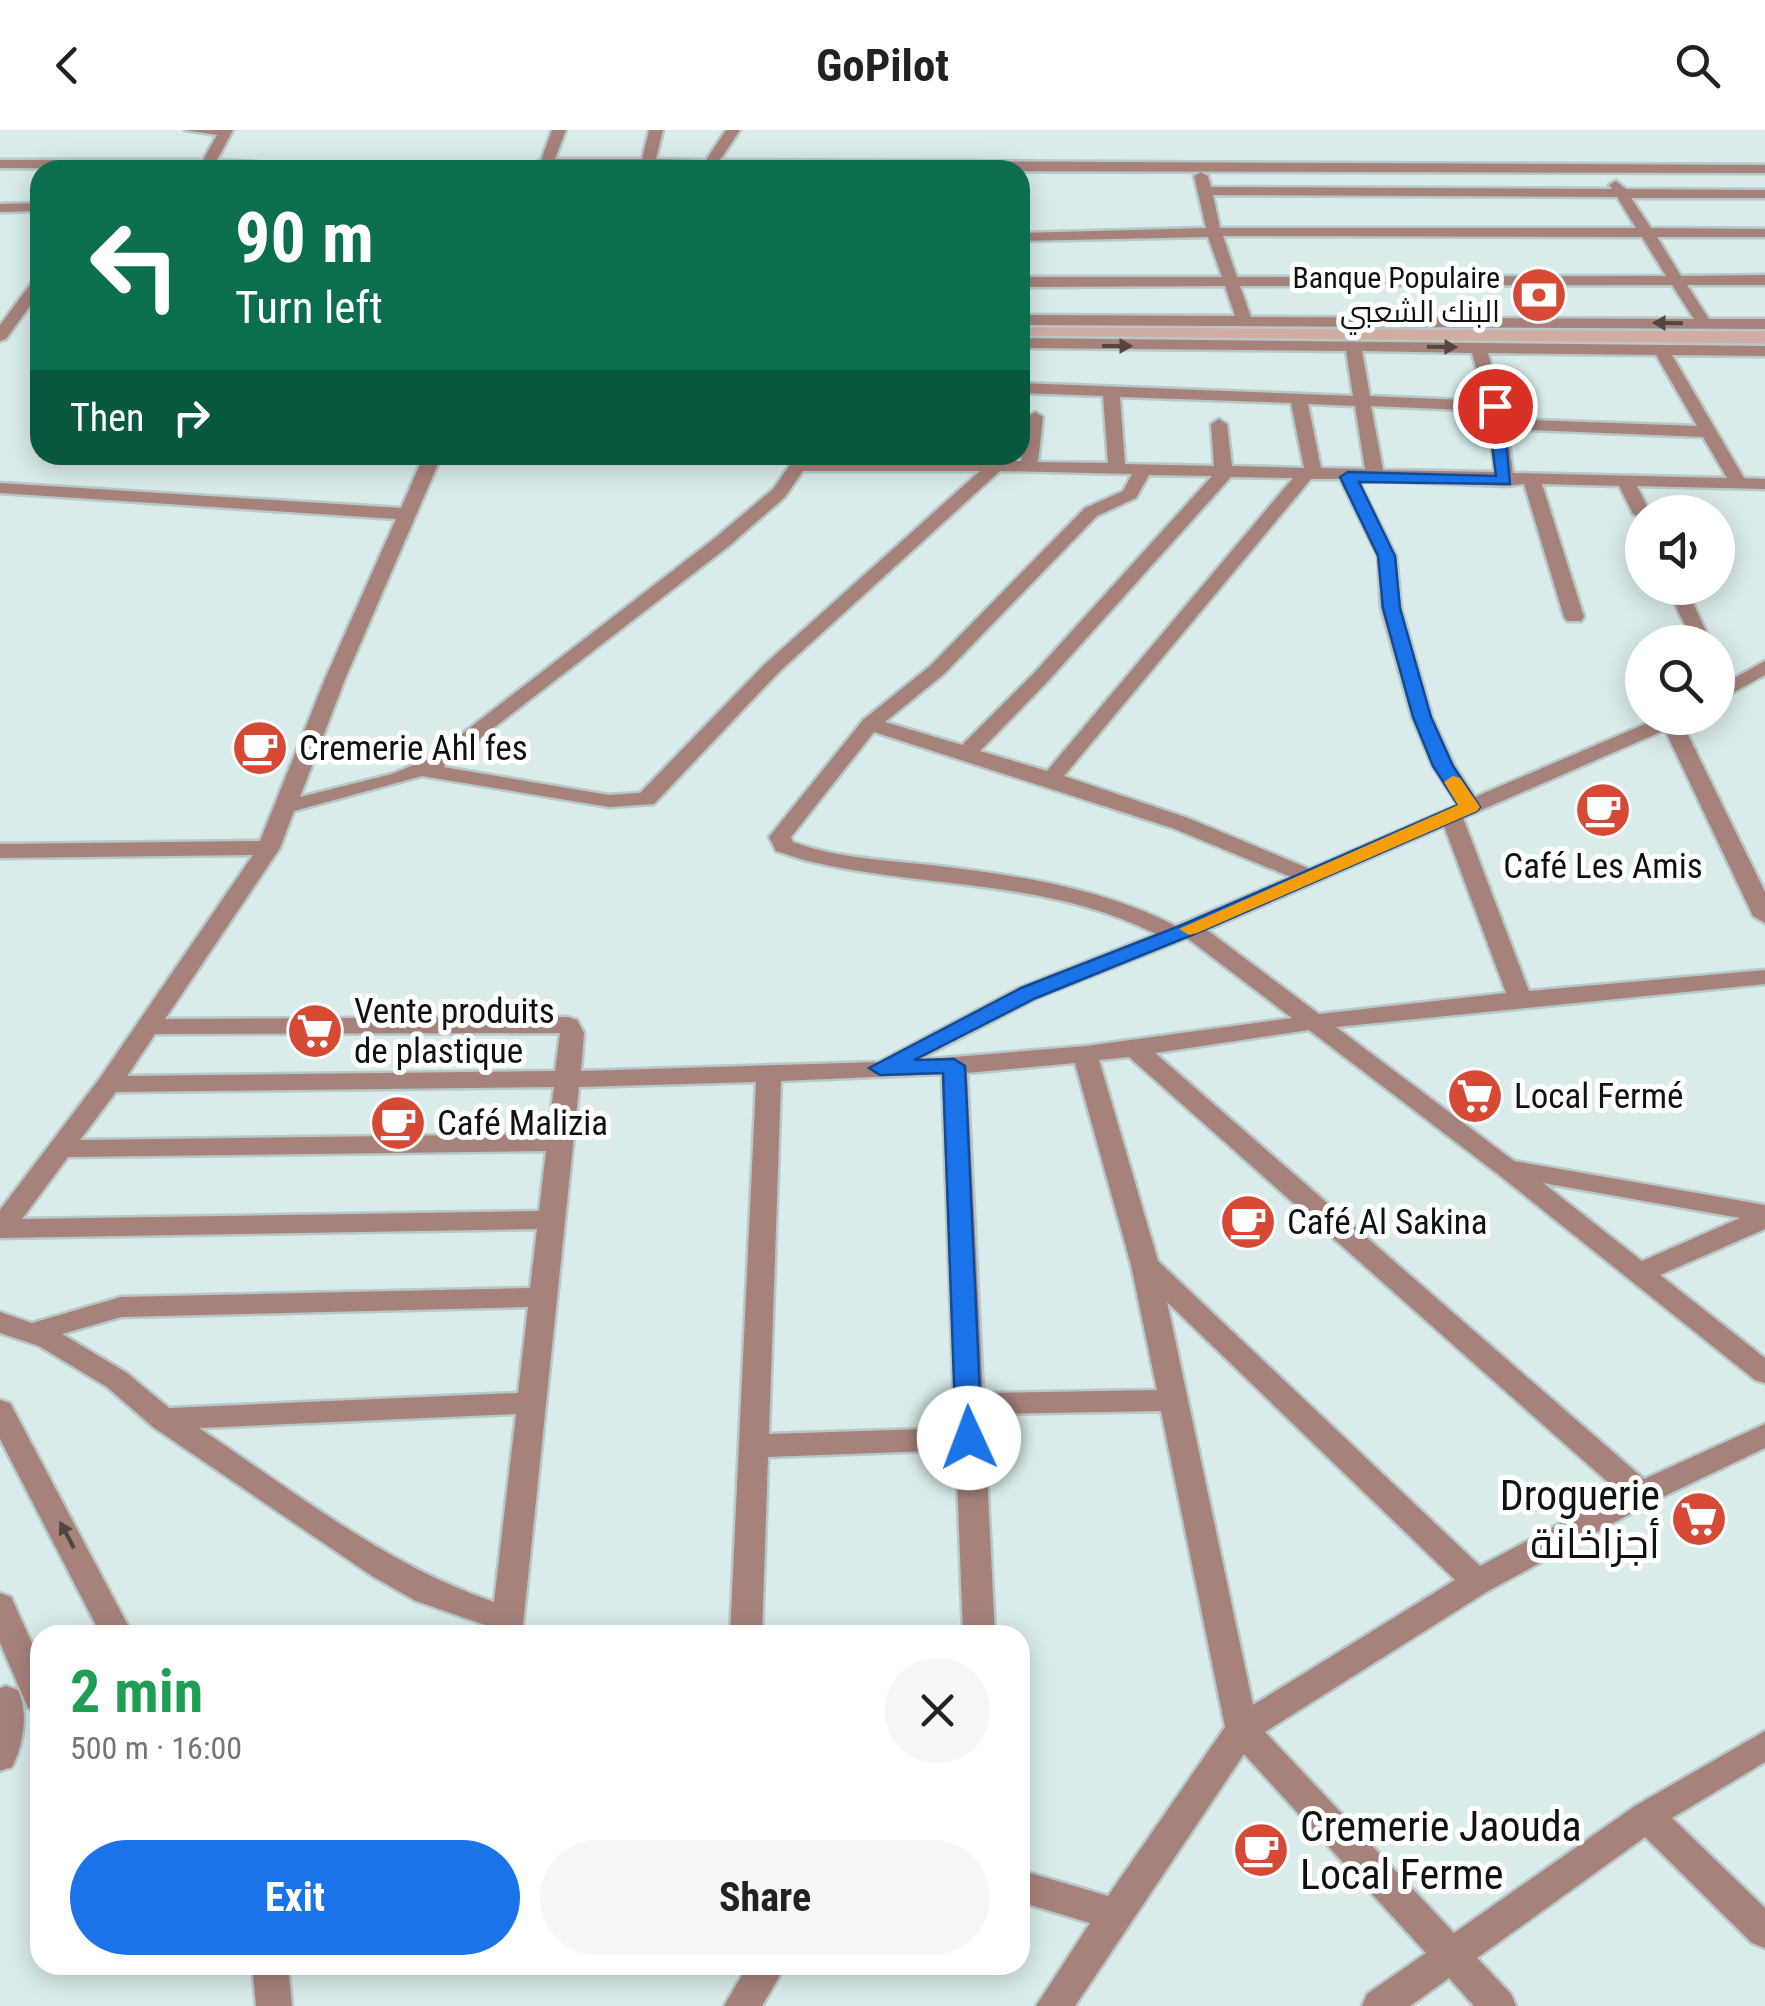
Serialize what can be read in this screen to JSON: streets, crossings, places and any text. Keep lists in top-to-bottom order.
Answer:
{
  "places": {
    "bank": ["Banque Populaire البنك الشعبي"],
    "cafe": [
      "Cremerie Ahl fes",
      "Café Les Amis",
      "Café Malizia",
      "Café Al Sakina",
      "Cremerie Jaouda Local Ferme"
    ],
    "supermarket": ["Vente produits de plastique", "Local Fermé", "Droguerie أجزاخانة"]
  },
  "page": {
    "header": "GoPilot",
    "turn": ["90 m", "Turn left"],
    "then": "Then",
    "heading": ["2 min", "500 m · 16:00"],
    "buttons": ["Exit", "Share"]
  }
}
